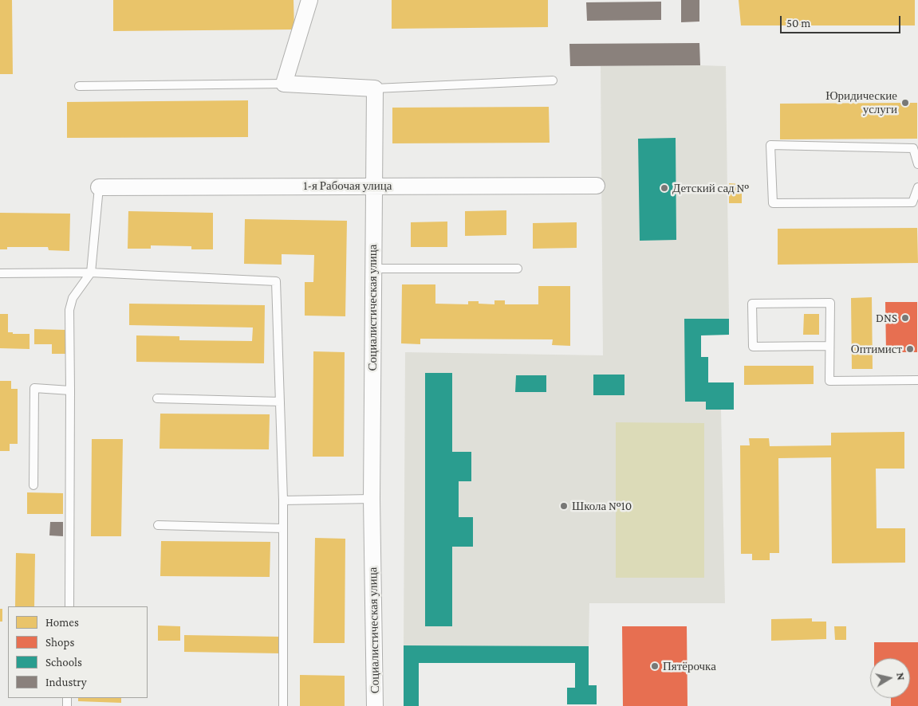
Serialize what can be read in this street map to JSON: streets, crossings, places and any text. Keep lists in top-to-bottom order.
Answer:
{
  "streets": {
    "street": ["1-я Рабочая улица", "Социалистическая улица"]
  },
  "crossings": [
    ["1-я Рабочая улица", "Социалистическая улица"]
  ],
  "places": [
    "Юридические услуги",
    "Детский сад №",
    "DNS",
    "Оптимист",
    "Школа №10",
    "Пятёрочка"
  ],
  "legend": [
    "Homes",
    "Shops",
    "Schools",
    "Industry"
  ],
  "scale_bar": "50 m",
  "north": "right"
}
